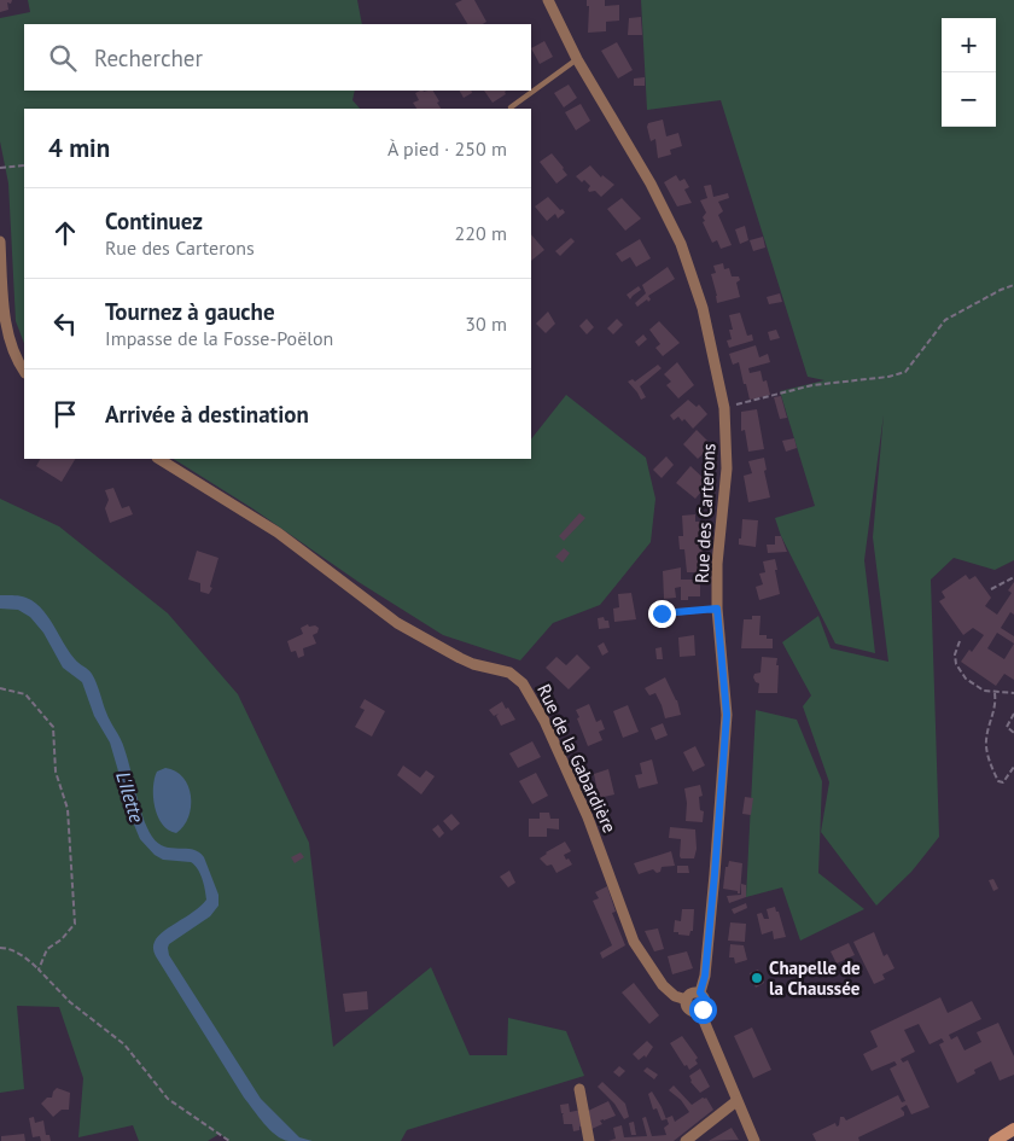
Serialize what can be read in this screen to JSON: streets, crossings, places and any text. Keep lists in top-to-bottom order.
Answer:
{
  "streets": {
    "street": ["Rue des Carterons", "Rue de la Gabardière"]
  },
  "crossings": [
    ["Rue des Carterons", "Rue de la Gabardière"]
  ],
  "water": ["L'Ilette"],
  "places": ["Chapelle de la Chaussée"],
  "page": {
    "map_buttons": ["+", "−"],
    "search": "Rechercher",
    "heading": ["4 min", "À pied · 250 m"],
    "list": [
      ["Continuez", "Rue des Carterons", "220 m"],
      ["Tournez à gauche", "Impasse de la Fosse-Poëlon", "30 m"],
      "Arrivée à destination"
    ]
  }
}
